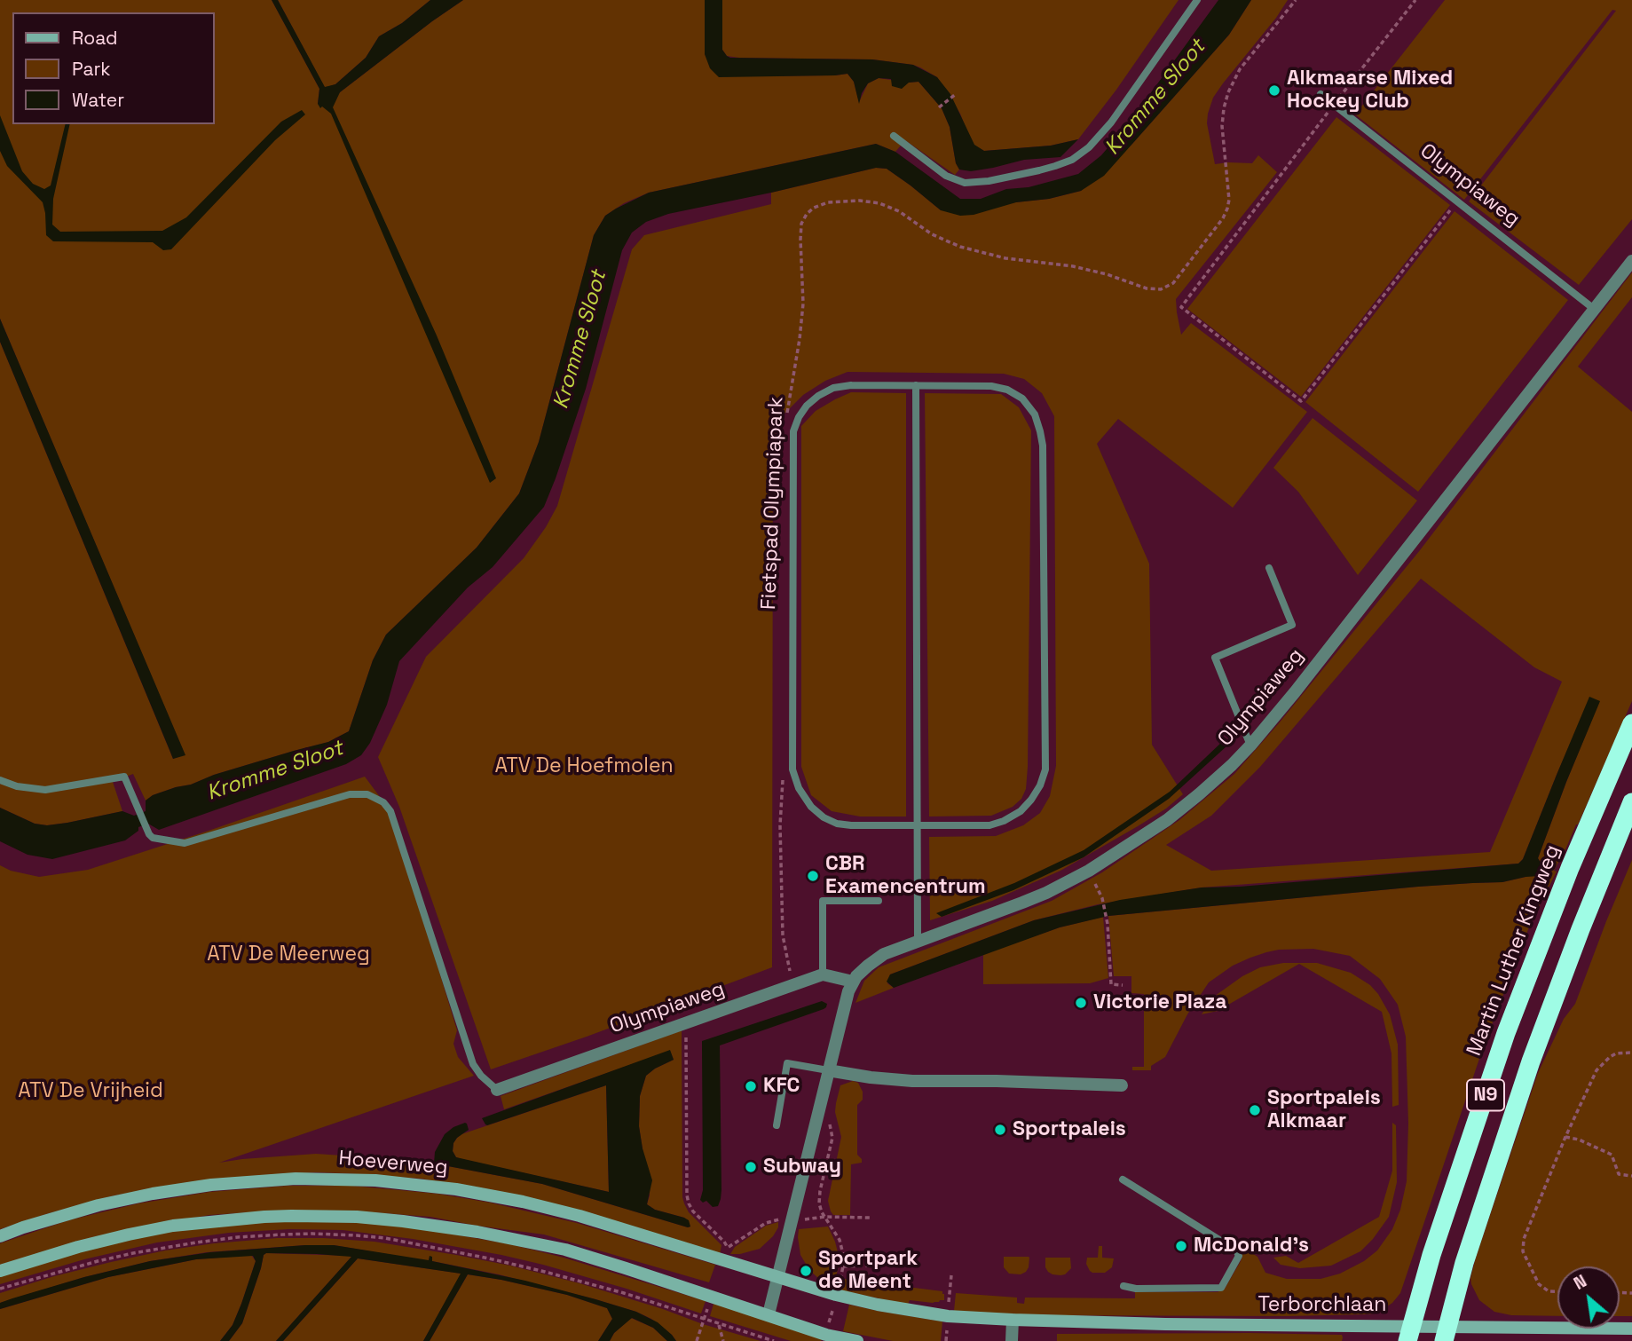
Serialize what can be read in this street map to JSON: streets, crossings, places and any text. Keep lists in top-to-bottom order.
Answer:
{
  "streets": {
    "highway": ["Martin Luther Kingweg", "N9"],
    "main road": ["Hoeverweg", "Terborchlaan"],
    "street": ["Olympiaweg"],
    "path": ["Fietspad Olympiapark"]
  },
  "crossings": [
    ["Olympiaweg", "Hoeverweg"],
    ["Olympiaweg", "Terborchlaan"],
    ["Martin Luther Kingweg", "Terborchlaan"],
    ["N9", "Terborchlaan"],
    ["Hoeverweg", "Terborchlaan"]
  ],
  "water": ["Kromme Sloot"],
  "parks": ["ATV De Hoefmolen", "ATV De Meerweg", "ATV De Vrijheid"],
  "places": [
    "Alkmaarse Mixed Hockey Club",
    "CBR Examencentrum",
    "Victorie Plaza",
    "KFC",
    "Sportpaleis Alkmaar",
    "Sportpaleis",
    "Subway",
    "McDonald's",
    "Sportpark de Meent"
  ],
  "legend": ["Road", "Park", "Water"],
  "north": "top left"
}
